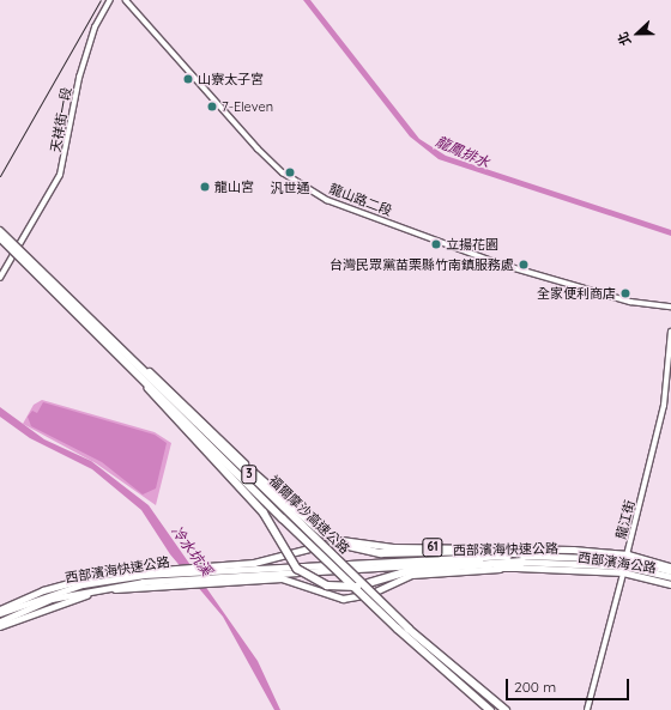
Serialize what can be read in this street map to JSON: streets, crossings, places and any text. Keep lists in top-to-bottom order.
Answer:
{
  "streets": {
    "highway": [
      "3",
      "福爾摩沙高速公路",
      "61",
      "西部濱海快速公路"
    ],
    "main road": ["西部濱海公路"],
    "street": ["天祥街一段", "龍山路二段", "龍江街"]
  },
  "crossings": [
    ["龍江街", "西部濱海快速公路"],
    ["龍江街", "西部濱海公路"],
    ["西部濱海快速公路", "西部濱海公路"]
  ],
  "water": ["龍鳳排水", "冷水坑溪"],
  "places": [
    "山寮太子宮",
    "7-Eleven",
    "汎世通",
    "龍山宮",
    "立揚花園",
    "台灣民眾黨苗栗縣竹南鎮服務處",
    "全家便利商店"
  ],
  "scale_bar": "200 m",
  "north": "left"
}
